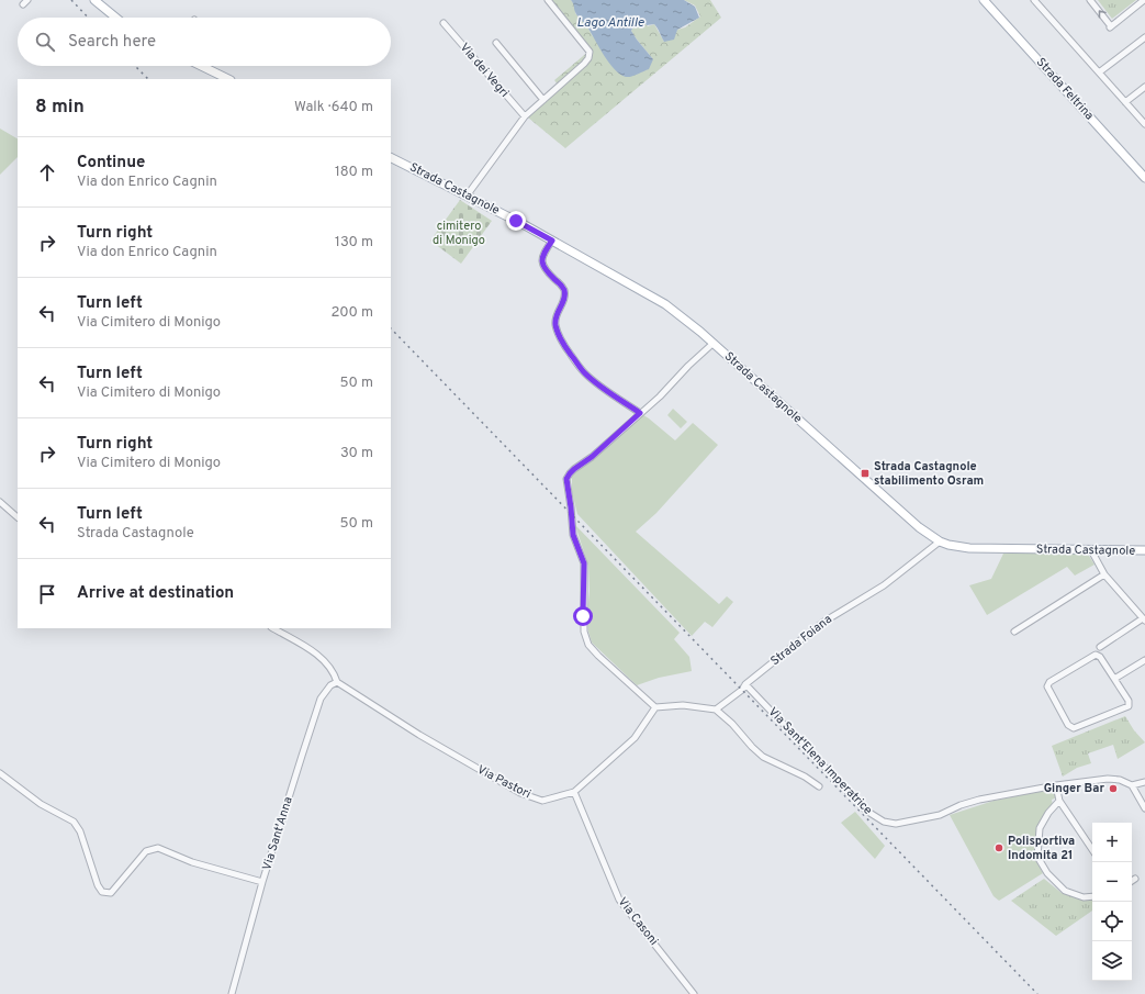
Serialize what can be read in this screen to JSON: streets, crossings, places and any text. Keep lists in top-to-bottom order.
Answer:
{
  "streets": {
    "main road": ["Strada Feltrina", "Strada Castagnole"],
    "street": [
      "Via dei Vegri",
      "Strada Foiana",
      "Via Sant'Elena Imperatrice",
      "Via Pastori",
      "Via Sant'Anna",
      "Via Casoni"
    ]
  },
  "crossings": [
    ["Strada Castagnole", "Strada Foiana"],
    ["Strada Foiana", "Via Sant'Elena Imperatrice"],
    ["Via Pastori", "Via Sant'Anna"],
    ["Via Pastori", "Via Casoni"]
  ],
  "water": ["Lago Antille"],
  "parks": ["cimitero di Monigo"],
  "places": {
    "transit": ["Strada Castagnole stabilimento Osram"],
    "other": ["Ginger Bar", "Polisportiva Indomita 21"]
  },
  "page": {
    "search": "Search here",
    "heading": ["8 min", "Walk · 640 m"],
    "list": [
      ["Continue", "Via don Enrico Cagnin", "180 m"],
      ["Turn right", "Via don Enrico Cagnin", "130 m"],
      ["Turn left", "Via Cimitero di Monigo", "200 m"],
      ["Turn left", "Via Cimitero di Monigo", "50 m"],
      ["Turn right", "Via Cimitero di Monigo", "30 m"],
      ["Turn left", "Strada Castagnole", "50 m"],
      "Arrive at destination"
    ],
    "map_buttons": ["+", "−"]
  }
}
